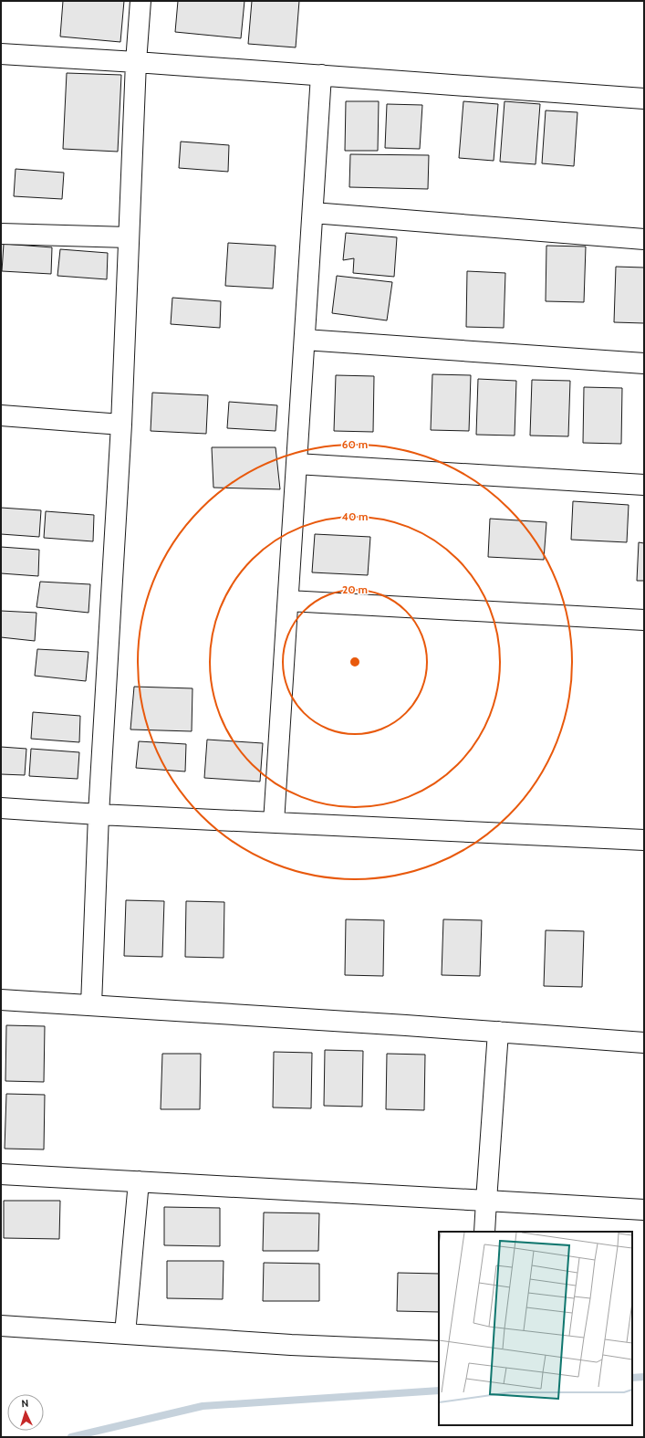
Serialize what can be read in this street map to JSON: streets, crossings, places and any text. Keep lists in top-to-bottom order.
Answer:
{
  "north": "top",
  "rings": ["60 m", "40 m", "20 m"]
}
